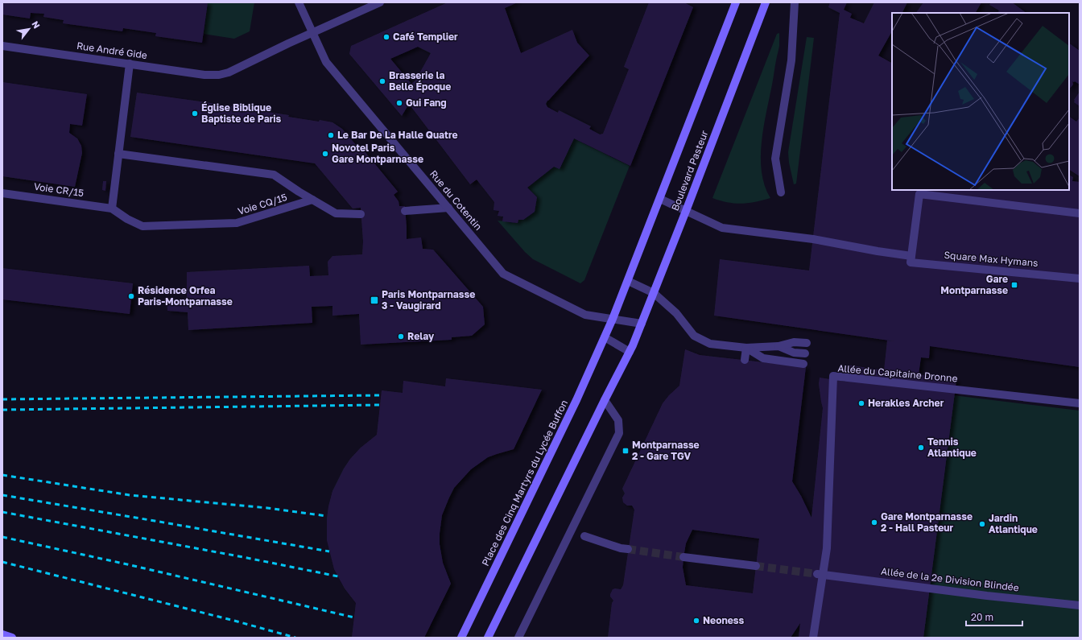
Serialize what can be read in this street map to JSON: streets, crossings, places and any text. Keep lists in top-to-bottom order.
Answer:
{
  "streets": {
    "main road": ["Boulevard Pasteur", "Place des Cinq Martyrs du Lycée Buffon"],
    "street": [
      "Rue André Gide",
      "Voie CR/15",
      "Rue du Cotentin",
      "Voie CQ/15",
      "Square Max Hymans",
      "Allée du Capitaine Dronne",
      "Allée de la 2e Division Blindée"
    ]
  },
  "crossings": [
    ["Rue André Gide", "Rue du Cotentin"],
    ["Boulevard Pasteur", "Rue du Cotentin"],
    ["Boulevard Pasteur", "Place des Cinq Martyrs du Lycée Buffon"],
    ["Voie CR/15", "Voie CQ/15"],
    ["Allée du Capitaine Dronne", "Allée de la 2e Division Blindée"]
  ],
  "places": {
    "other": [
      "Café Templier",
      "Brasserie la Belle Époque",
      "Gui Fang",
      "Église Biblique Baptiste de Paris",
      "Le Bar De La Halle Quatre",
      "Novotel Paris Gare Montparnasse",
      "Résidence Orfea Paris-Montparnasse",
      "Relay",
      "Herakles Archer",
      "Tennis Atlantique",
      "Gare Montparnasse 2 - Hall Pasteur",
      "Jardin Atlantique",
      "Neoness"
    ],
    "transit": ["Gare Montparnasse", "Paris Montparnasse 3 - Vaugirard", "Montparnasse 2 - Gare TGV"]
  },
  "scale_bar": "20 m",
  "north": "top right"
}
